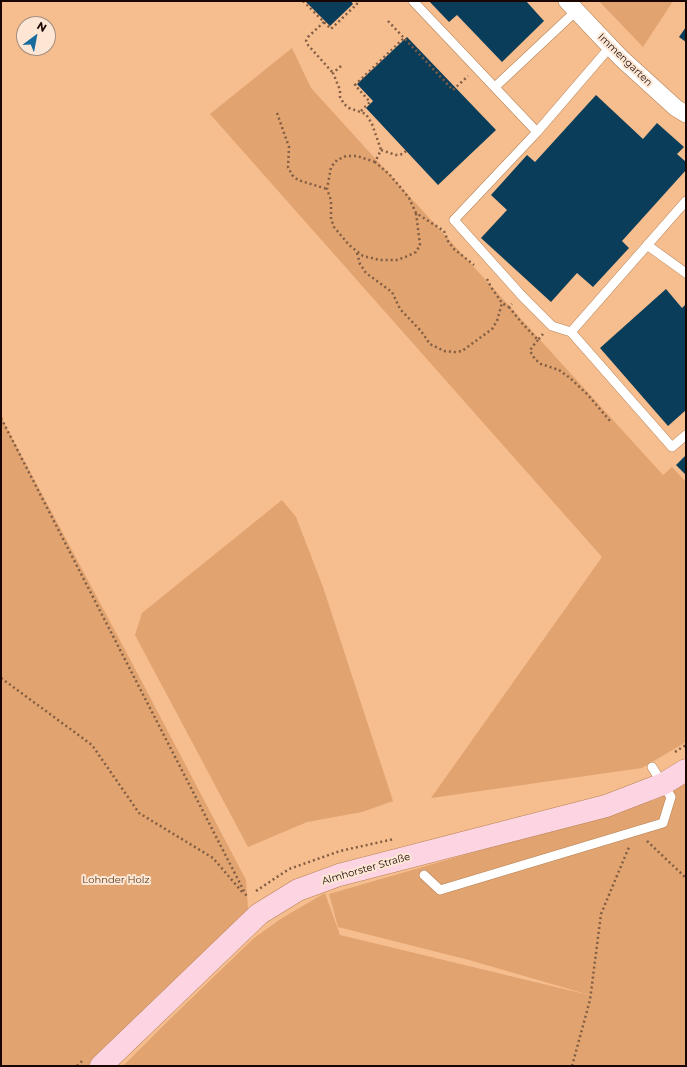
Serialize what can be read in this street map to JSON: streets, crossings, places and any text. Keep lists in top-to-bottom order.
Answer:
{
  "streets": {
    "main road": ["Almhorster Straße"],
    "street": ["Immengarten"]
  },
  "parks": ["Lohnder Holz"],
  "north": "top right"
}
